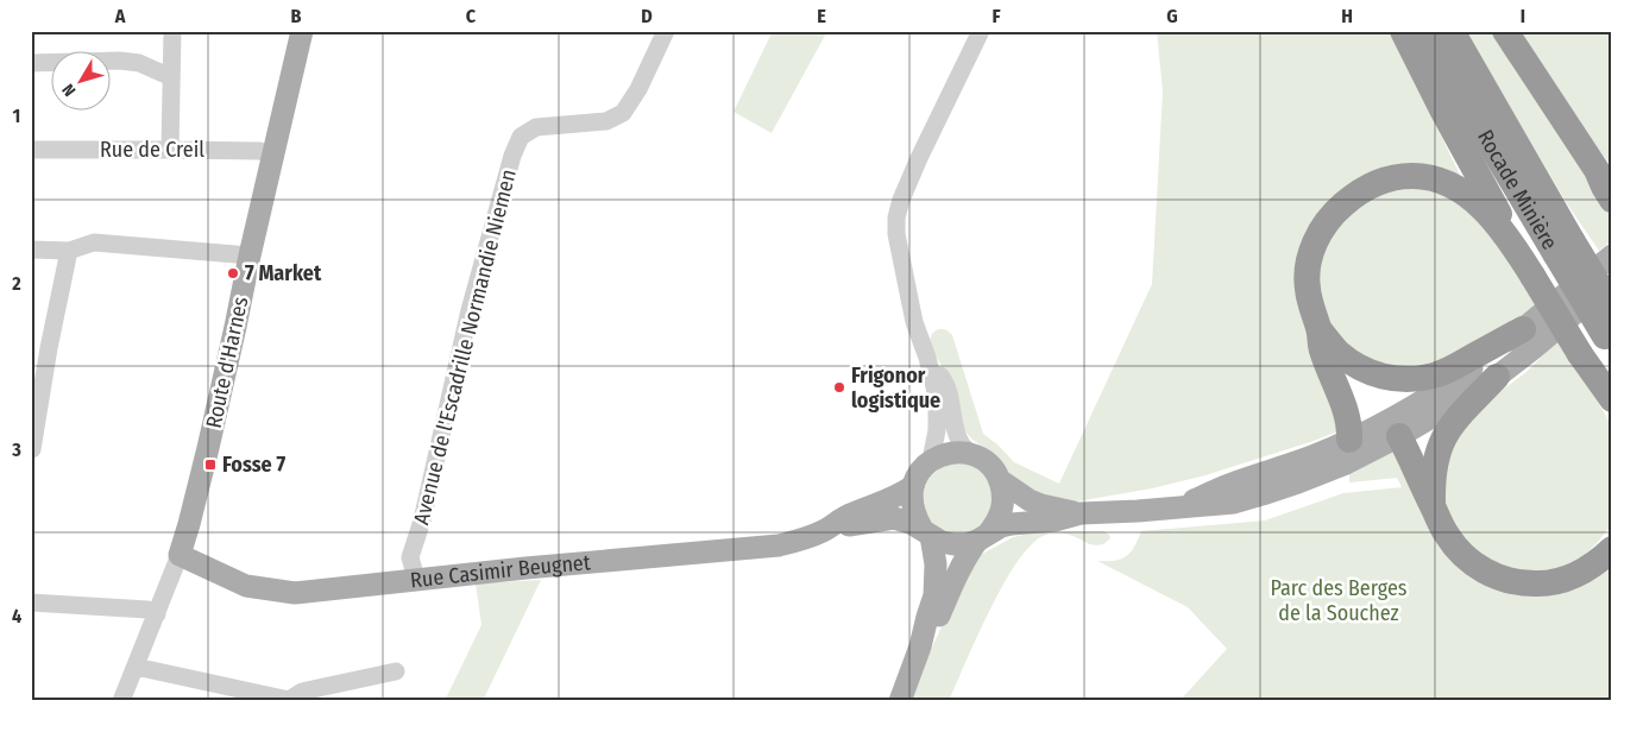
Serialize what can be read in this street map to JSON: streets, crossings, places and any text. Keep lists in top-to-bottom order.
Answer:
{
  "streets": {
    "highway": ["Rocade Minière"],
    "main road": ["Route d'Harnes", "Rue Casimir Beugnet"],
    "street": ["Rue de Creil", "Avenue de l'Escadrille Normandie Niemen"]
  },
  "crossings": [
    ["Rue de Creil", "Route d'Harnes"],
    ["Avenue de l'Escadrille Normandie Niemen", "Rue Casimir Beugnet"],
    ["Route d'Harnes", "Rue Casimir Beugnet"]
  ],
  "parks": ["Parc des Berges de la Souchez"],
  "places": {
    "other": ["7 Market", "Frigonor logistique"],
    "transit": ["Fosse 7"]
  },
  "north": "bottom left",
  "grid": {
    "columns": [
      "A",
      "B",
      "C",
      "D",
      "E",
      "F",
      "G",
      "H",
      "I"
    ],
    "rows": [
      "1",
      "2",
      "3",
      "4"
    ]
  }
}
